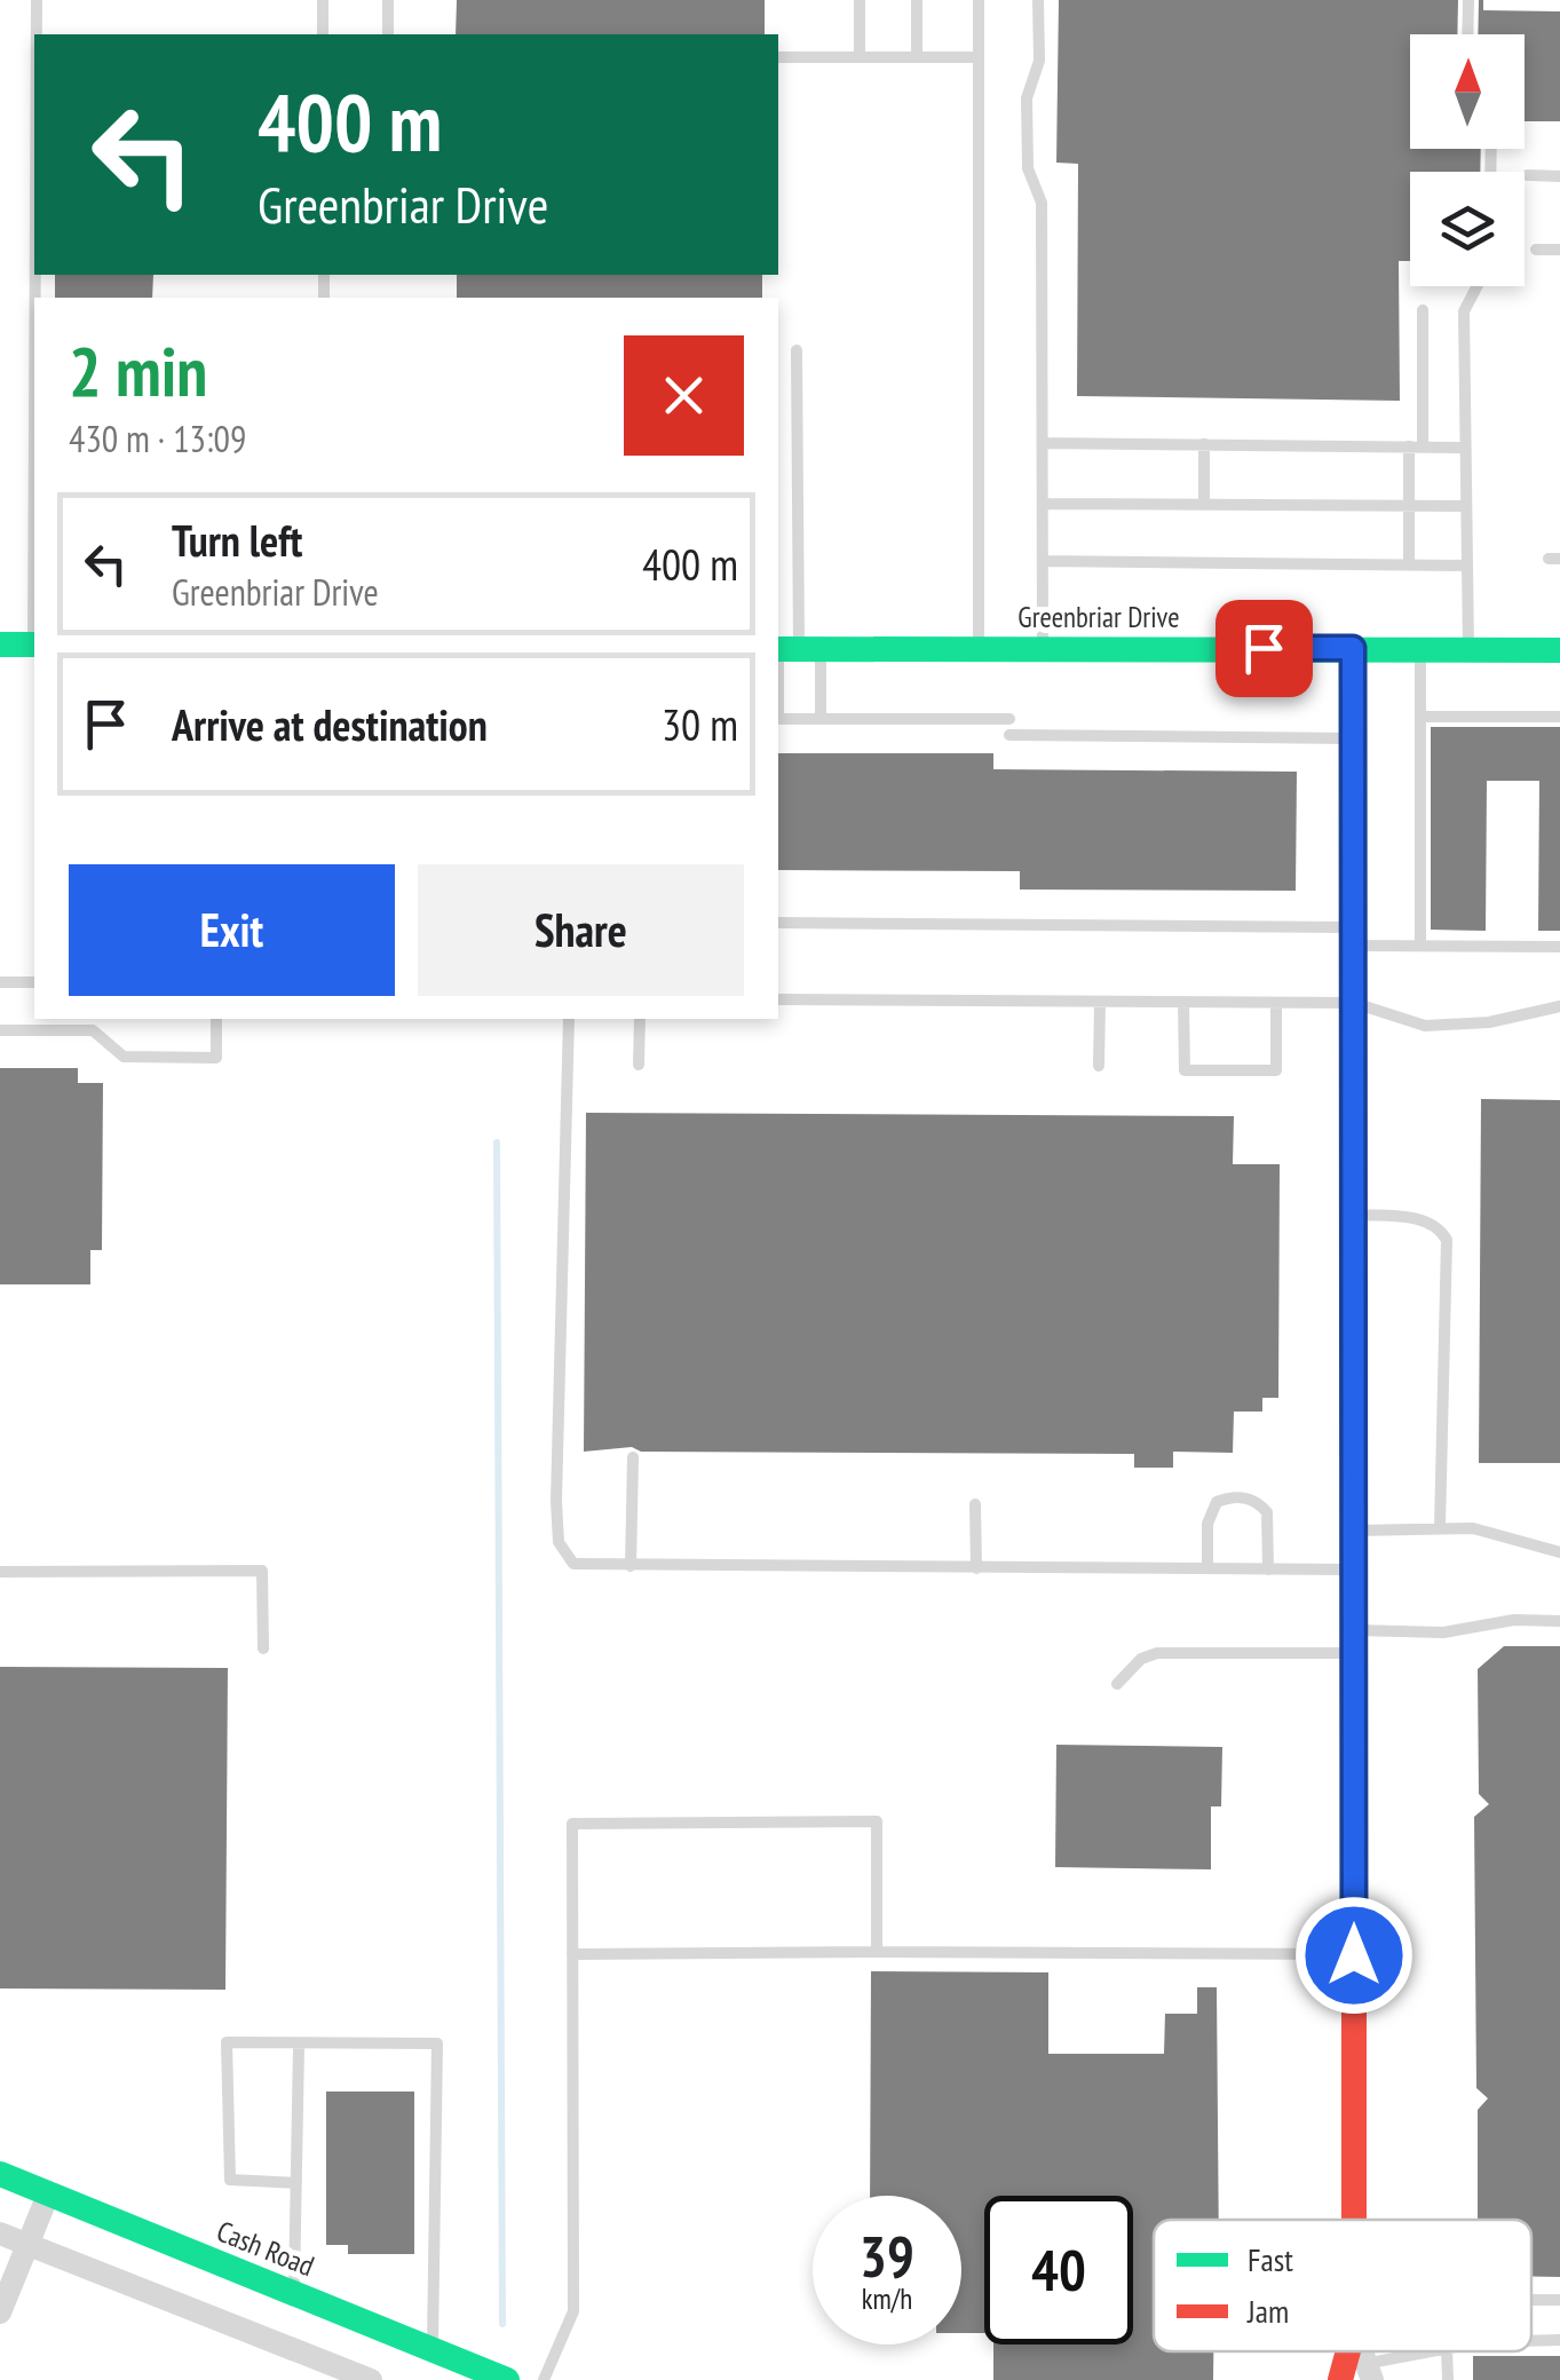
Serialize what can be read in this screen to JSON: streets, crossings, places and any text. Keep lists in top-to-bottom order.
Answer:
{
  "streets": {
    "street": ["Greenbriar Drive", "Cash Road"]
  },
  "legend": ["Fast", "Jam"],
  "north": "top",
  "page": {
    "turn": ["400 m", "Greenbriar Drive"],
    "heading": ["2 min", "430 m · 13:09"],
    "list": [
      {
        "name": "Turn left",
        "note": "Greenbriar Drive",
        "value": "400 m"
      },
      {
        "name": "Arrive at destination",
        "value": "30 m"
      }
    ],
    "buttons": ["Exit", "Share"],
    "speed": "39 km/h",
    "limit": "40"
  }
}
